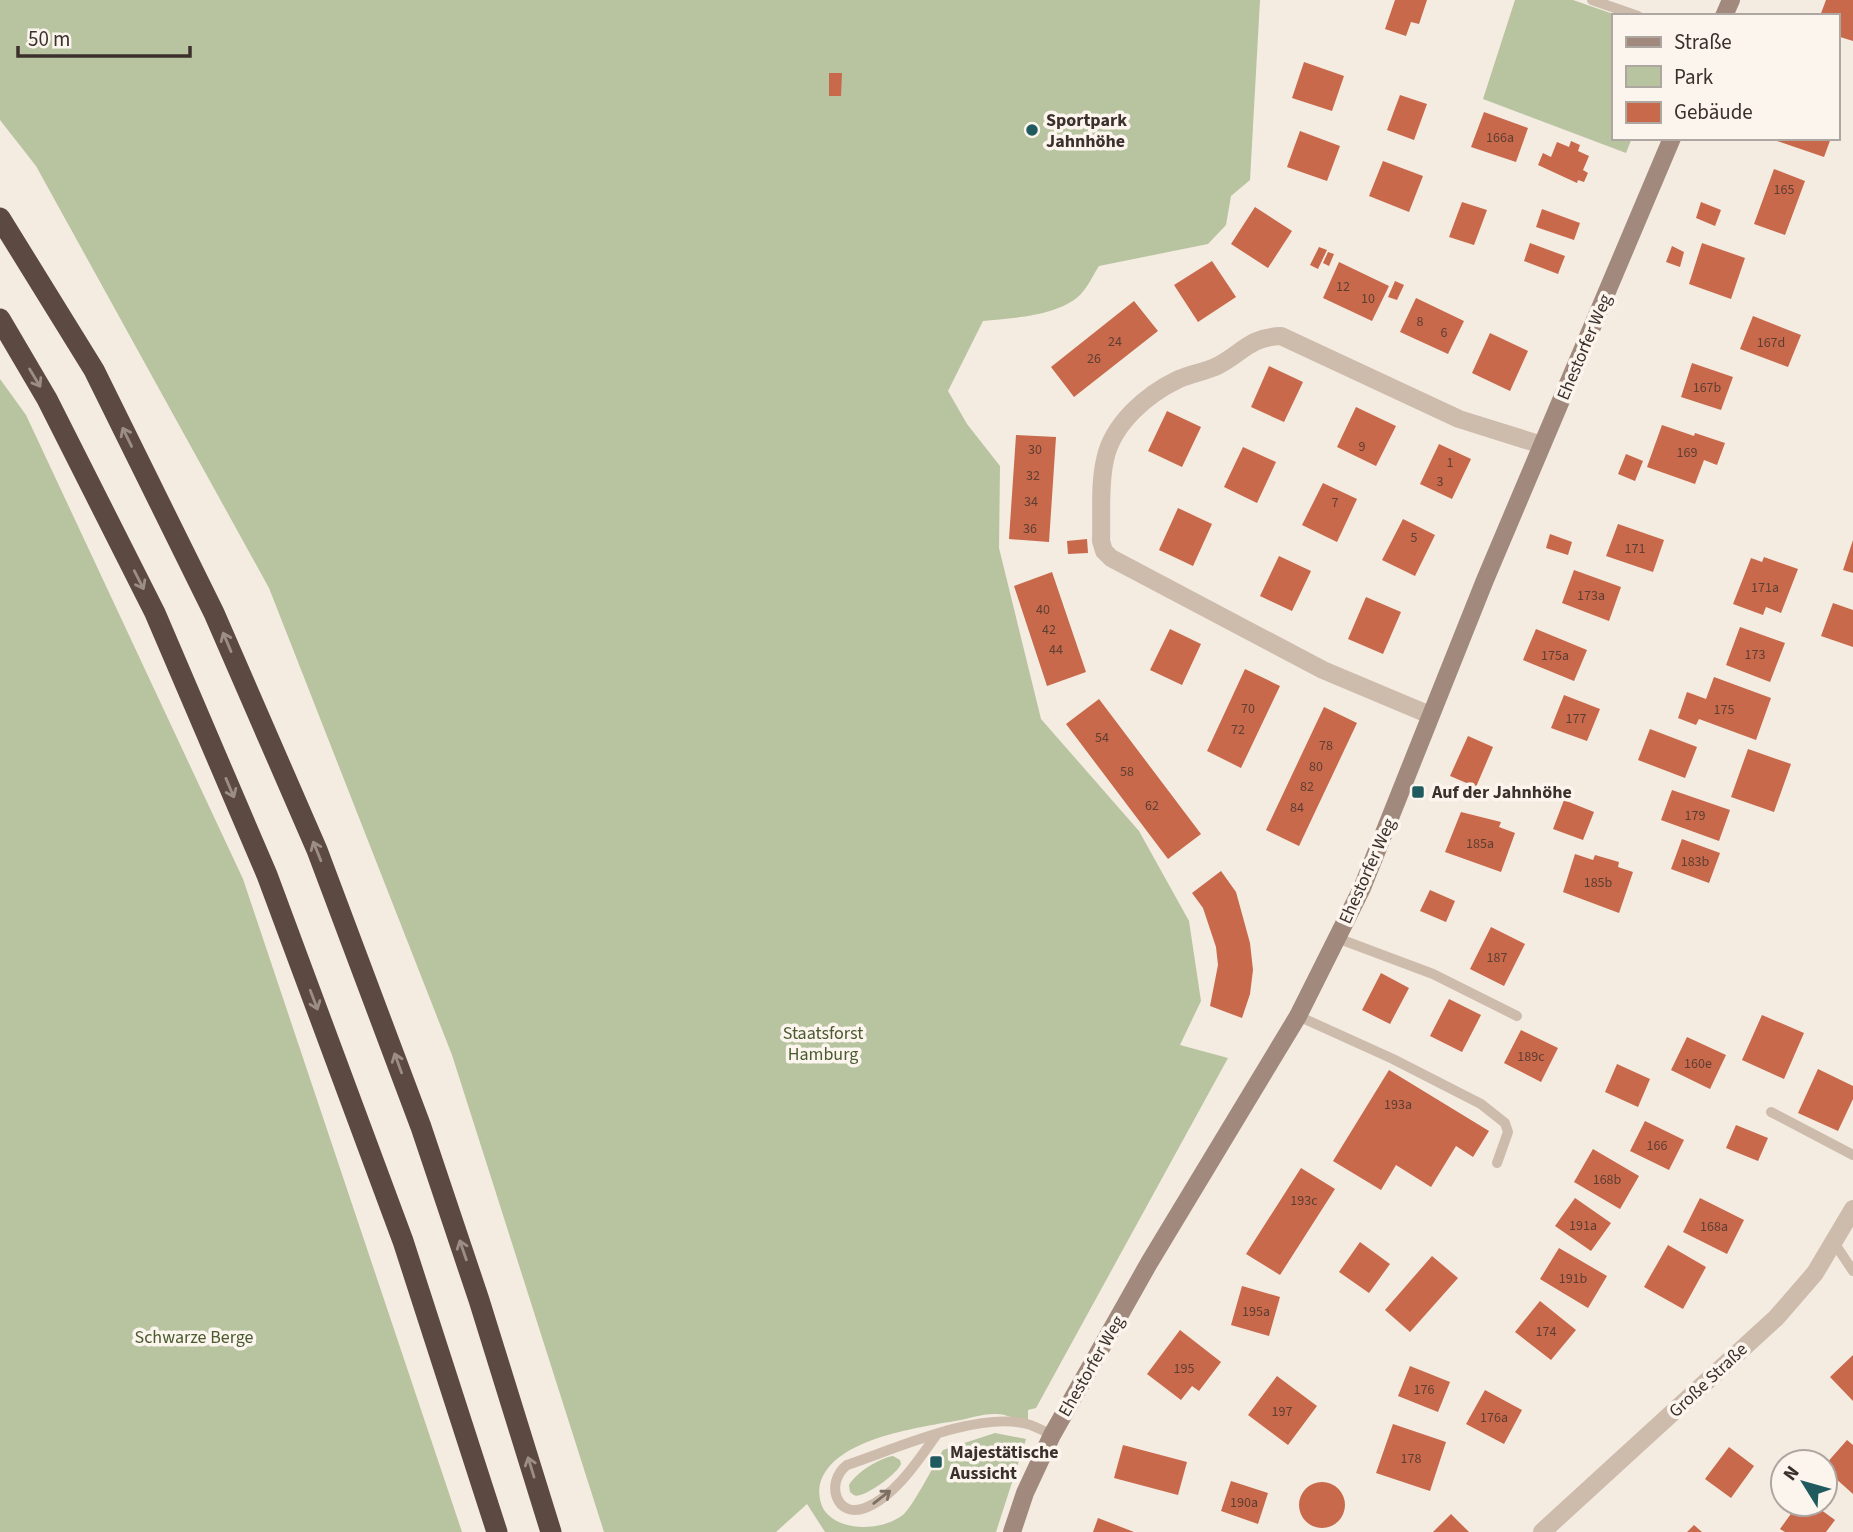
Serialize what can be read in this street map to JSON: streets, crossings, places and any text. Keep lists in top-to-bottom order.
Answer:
{
  "streets": {
    "main road": ["Ehestorfer Weg"],
    "street": ["Große Straße"]
  },
  "parks": ["Staatsforst Hamburg", "Schwarze Berge"],
  "places": {
    "other": ["Sportpark Jahnhöhe"],
    "transit": ["Auf der Jahnhöhe", "Majestätische Aussicht"]
  },
  "house_numbers": [
    "166a",
    "165",
    "12",
    "10",
    "8",
    "6",
    "24",
    "167d",
    "26",
    "167b",
    "9",
    "30",
    "169",
    "1",
    "32",
    "3",
    "34",
    "7",
    "36",
    "5",
    "171",
    "171a",
    "173a",
    "40",
    "42",
    "44",
    "173",
    "175a",
    "70",
    "175",
    "177",
    "72",
    "54",
    "78",
    "80",
    "58",
    "82",
    "62",
    "84",
    "179",
    "185a",
    "183b",
    "185b",
    "187",
    "189c",
    "160e",
    "193a",
    "166",
    "168b",
    "193c",
    "191a",
    "168a",
    "191b",
    "195a",
    "174",
    "195",
    "176",
    "197",
    "176a",
    "178",
    "190a"
  ],
  "legend": ["Straße", "Park", "Gebäude"],
  "scale_bar": "50 m",
  "north": "top left"
}
